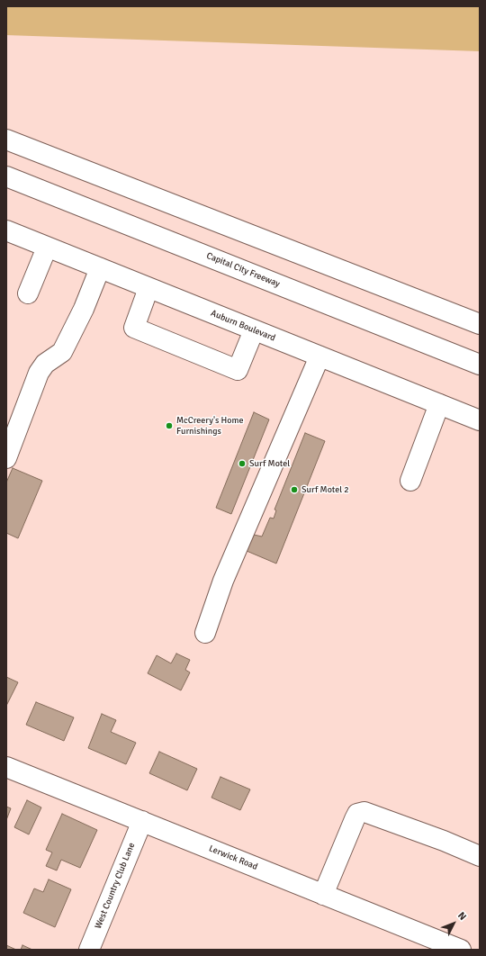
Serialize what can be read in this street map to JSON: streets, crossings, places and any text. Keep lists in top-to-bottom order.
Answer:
{
  "streets": {
    "main road": [
      "Capital City Freeway",
      "Auburn Boulevard",
      "Lerwick Road",
      "West Country Club Lane"
    ]
  },
  "crossings": [
    ["Lerwick Road", "West Country Club Lane"]
  ],
  "places": ["McCreery's Home Furnishings", "Surf Motel", "Surf Motel 2"],
  "north": "top right"
}
